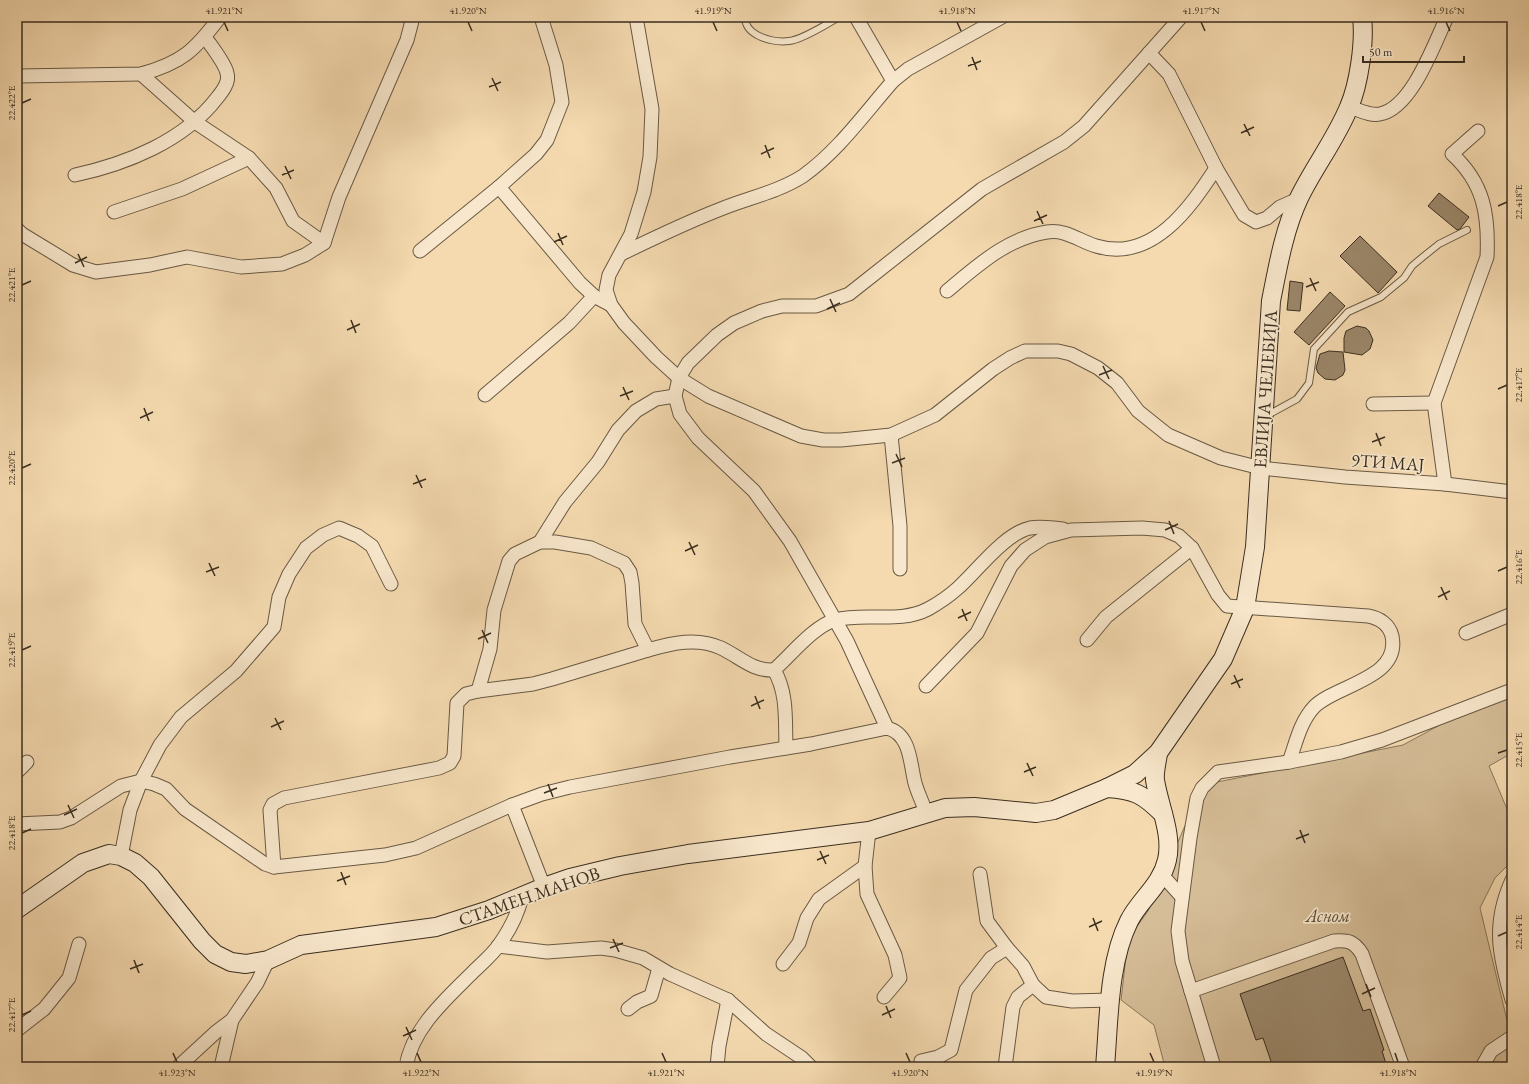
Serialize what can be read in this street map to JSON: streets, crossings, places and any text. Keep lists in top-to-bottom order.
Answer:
{
  "streets": {
    "street": ["ЕВЛИЈА ЧЕЛЕБИЈА", "9ТИ МАЈ", "СТАМЕН МАНОВ"]
  },
  "crossings": [
    ["ЕВЛИЈА ЧЕЛЕБИЈА", "9ТИ МАЈ"],
    ["ЕВЛИЈА ЧЕЛЕБИЈА", "СТАМЕН МАНОВ"]
  ],
  "parks": ["Асном"],
  "scale_bar": "50 m",
  "coordinates": [
    "41.921°N",
    "41.920°N",
    "41.919°N",
    "41.918°N",
    "41.917°N",
    "41.916°N",
    "22.422°E",
    "22.418°E",
    "22.421°E",
    "22.417°E",
    "22.420°E",
    "22.416°E",
    "22.419°E",
    "22.415°E",
    "22.414°E",
    "41.923°N",
    "41.922°N"
  ]
}
